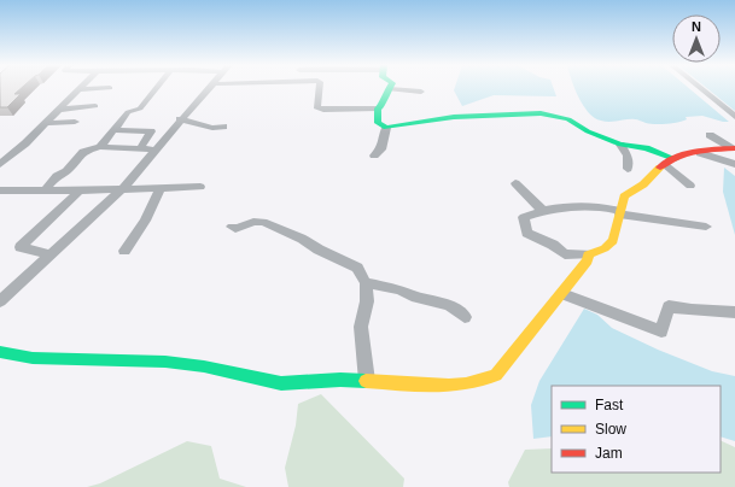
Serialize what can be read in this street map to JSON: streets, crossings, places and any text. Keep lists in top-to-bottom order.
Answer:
{
  "legend": ["Fast", "Slow", "Jam"],
  "north": "top"
}
